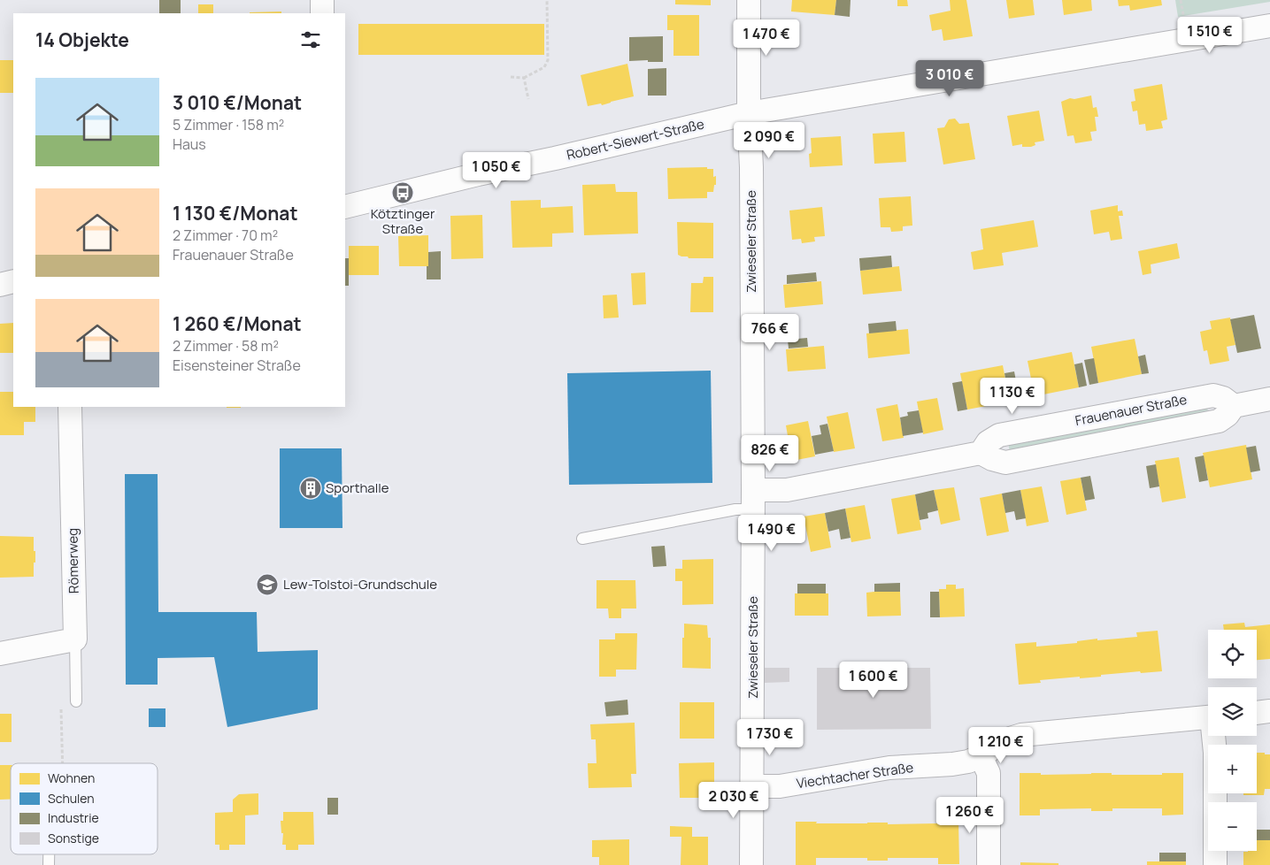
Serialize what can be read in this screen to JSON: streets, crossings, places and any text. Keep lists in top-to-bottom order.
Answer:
{
  "streets": {
    "street": [
      "Robert-Siewert-Straße",
      "Zwieseler Straße",
      "Frauenauer Straße",
      "Römerweg",
      "Viechtacher Straße"
    ]
  },
  "crossings": [
    ["Robert-Siewert-Straße", "Zwieseler Straße"],
    ["Zwieseler Straße", "Frauenauer Straße"],
    ["Zwieseler Straße", "Viechtacher Straße"]
  ],
  "places": {
    "bus stop": ["Kötztinger Straße"],
    "building": ["Sporthalle"],
    "school or university": ["Lew-Tolstoi-Grundschule"]
  },
  "legend": [
    "Wohnen",
    "Schulen",
    "Industrie",
    "Sonstige"
  ],
  "page": {
    "heading": "14 Objekte",
    "price": [
      "1 510 €",
      "1 470 €",
      "3 010 €",
      "2 090 €",
      "1 050 €",
      "766 €",
      "1 130 €",
      "826 €",
      "1 490 €",
      "1 600 €",
      "1 730 €",
      "1 210 €",
      "2 030 €",
      "1 260 €"
    ],
    "list": [
      {
        "name": "3 010 €/Monat",
        "note": "5 Zimmer · 158 m² · Haus"
      },
      {
        "name": "1 130 €/Monat",
        "note": "2 Zimmer · 70 m² · Frauenauer Straße"
      },
      {
        "name": "1 260 €/Monat",
        "note": "2 Zimmer · 58 m² · Eisensteiner Straße"
      }
    ],
    "map_buttons": ["+", "−"]
  }
}
